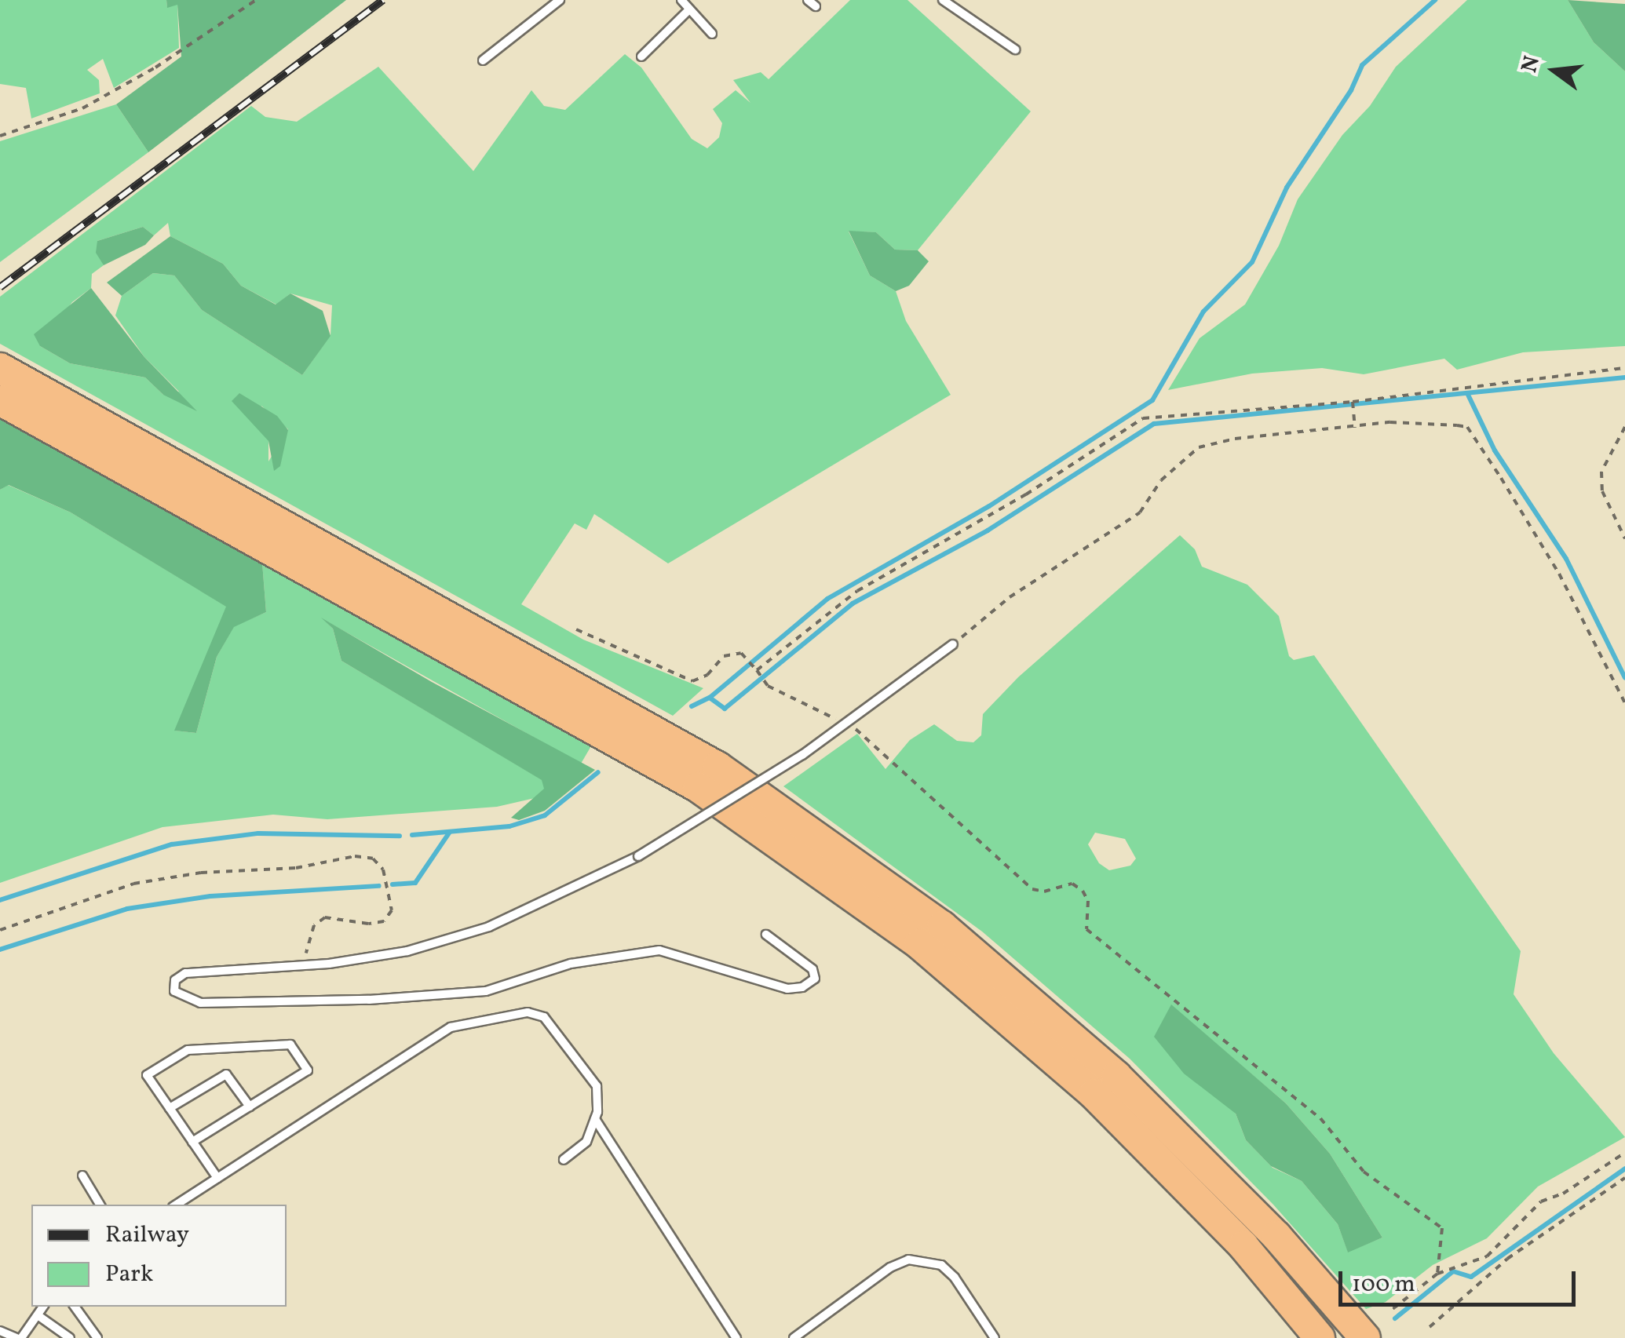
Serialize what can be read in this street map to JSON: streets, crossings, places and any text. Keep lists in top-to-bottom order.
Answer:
{
  "legend": ["Railway", "Park"],
  "scale_bar": "100 m",
  "north": "left"
}
